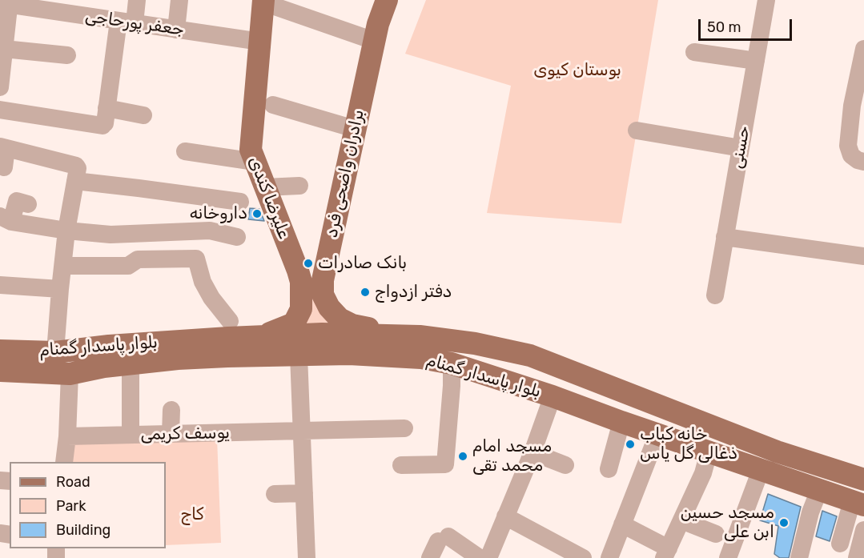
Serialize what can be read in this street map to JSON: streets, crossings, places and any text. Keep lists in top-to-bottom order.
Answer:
{
  "streets": {
    "main road": ["برادران واضحی فرد", "علیرضا کندی", "بلوار پاسدار گمنام"],
    "street": ["جعفر پورحاجی", "حسنی", "یوسف کریمی"]
  },
  "crossings": [
    ["جعفر پورحاجی", "علیرضا کندی"],
    ["برادران واضحی فرد", "بلوار پاسدار گمنام"],
    ["علیرضا کندی", "بلوار پاسدار گمنام"]
  ],
  "parks": ["بوستان کیوی", "کاج"],
  "places": [
    "داروخانه",
    "بانک صادرات",
    "دفتر ازدواج",
    "خانه کباب ذغالی گل یاس",
    "مسجد امام محمد تقی",
    "مسجد حسین ابن علی"
  ],
  "legend": ["Road", "Park", "Building"],
  "scale_bar": "50 m"
}
